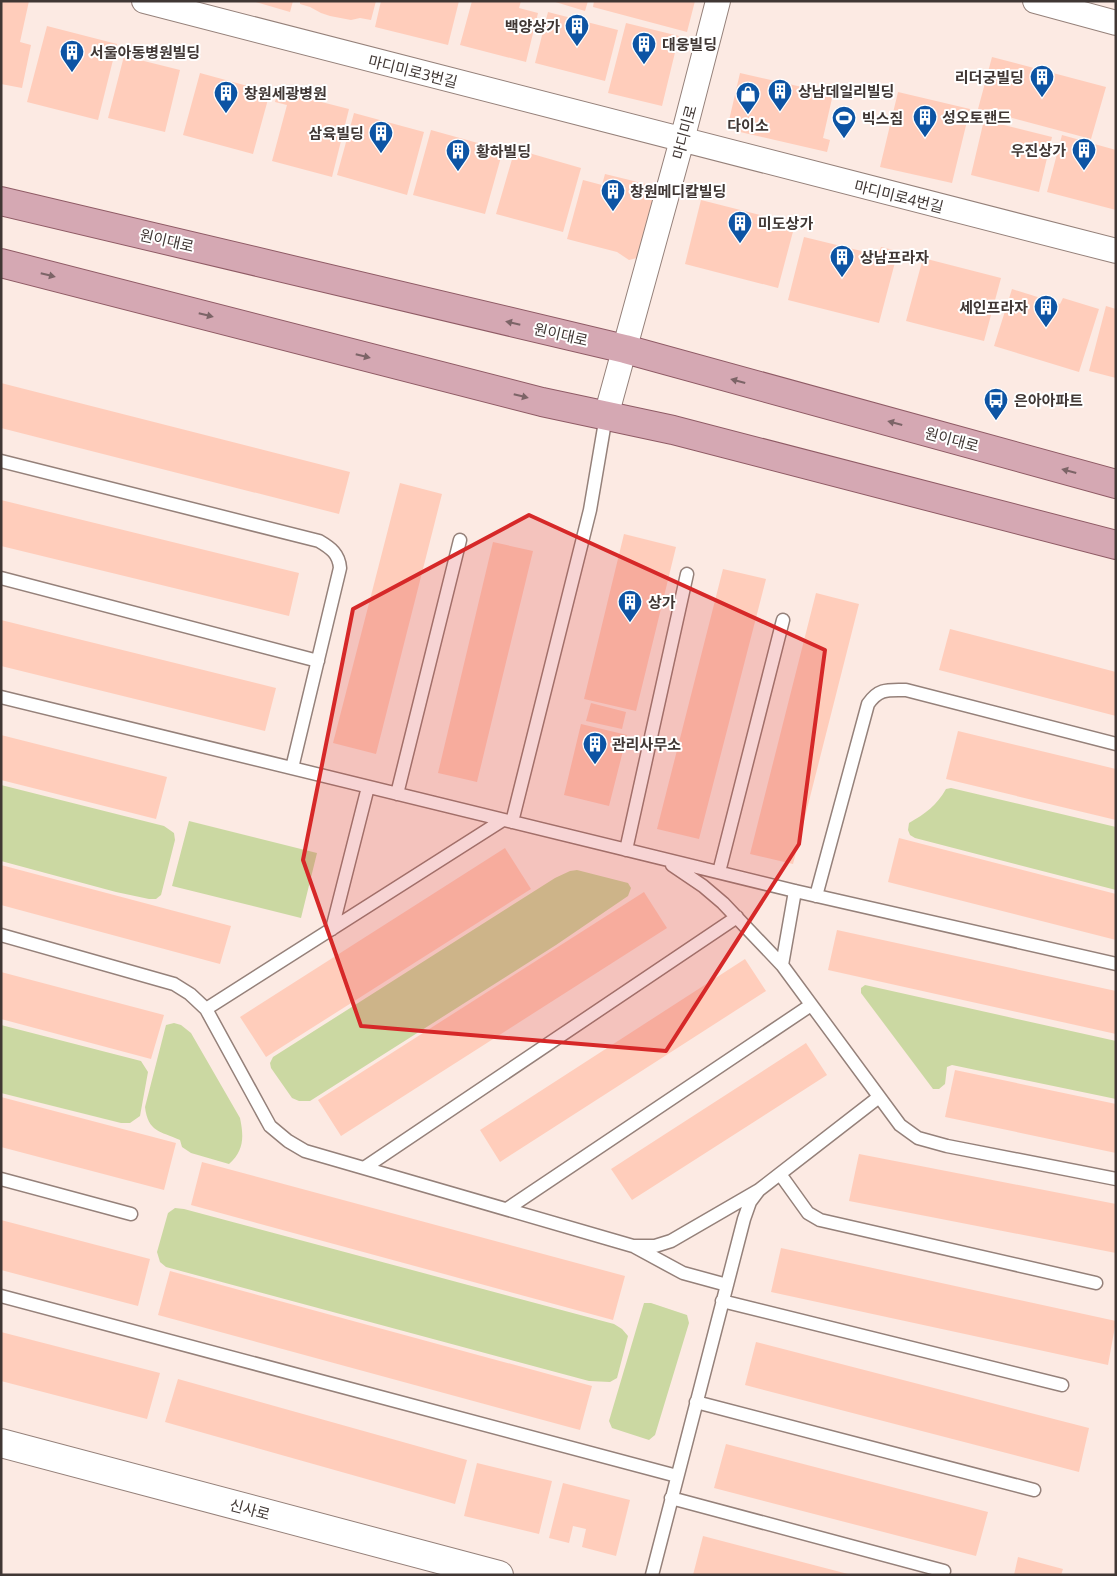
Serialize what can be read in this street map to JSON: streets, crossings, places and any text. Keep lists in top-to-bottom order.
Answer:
{
  "streets": {
    "main road": ["원이대로", "신사로"],
    "street": ["마디미로3번길", "마디미로", "마디미로4번길"]
  },
  "crossings": [
    ["마디미로3번길", "마디미로"],
    ["마디미로3번길", "마디미로4번길"],
    ["마디미로", "마디미로4번길"],
    ["마디미로", "원이대로"]
  ],
  "places": {
    "building": [
      "백양상가",
      "대웅빌딩",
      "서울아동병원빌딩",
      "리더궁빌딩",
      "상남데일리빌딩",
      "창원세광병원",
      "성오토랜드",
      "삼육빌딩",
      "우진상가",
      "황하빌딩",
      "창원메디칼빌딩",
      "미도상가",
      "상남프라자",
      "세인프라자",
      "상가",
      "관리사무소"
    ],
    "shop": ["다이소"],
    "sports": ["빅스짐"],
    "bus stop": ["은아아파트"]
  }
}
